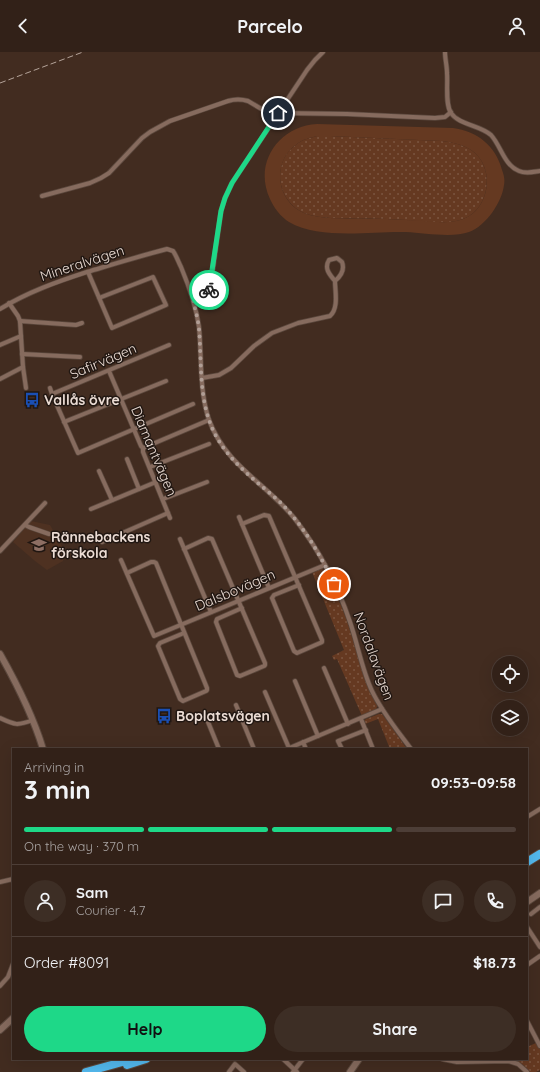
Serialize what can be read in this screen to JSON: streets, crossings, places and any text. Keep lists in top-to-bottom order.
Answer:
{
  "streets": {
    "street": [
      "Mineralvägen",
      "Safirvägen",
      "Diamantvägen",
      "Dalsbovägen",
      "Nordalavägen"
    ]
  },
  "crossings": [
    ["Mineralvägen", "Nordalavägen"],
    ["Safirvägen", "Diamantvägen"],
    ["Dalsbovägen", "Nordalavägen"]
  ],
  "places": {
    "bus stop": ["Vallås övre", "Boplatsvägen"],
    "school or university": ["Rännebackens förskola"]
  },
  "page": {
    "header": "Parcelo",
    "heading": ["3 min", "Arriving in", "09:53–09:58"],
    "panel": [
      "Sam",
      "Courier · 4.7",
      "Order #8091",
      "$18.73"
    ],
    "bar": "On the way · 370 m",
    "buttons": ["Help", "Share"]
  }
}
